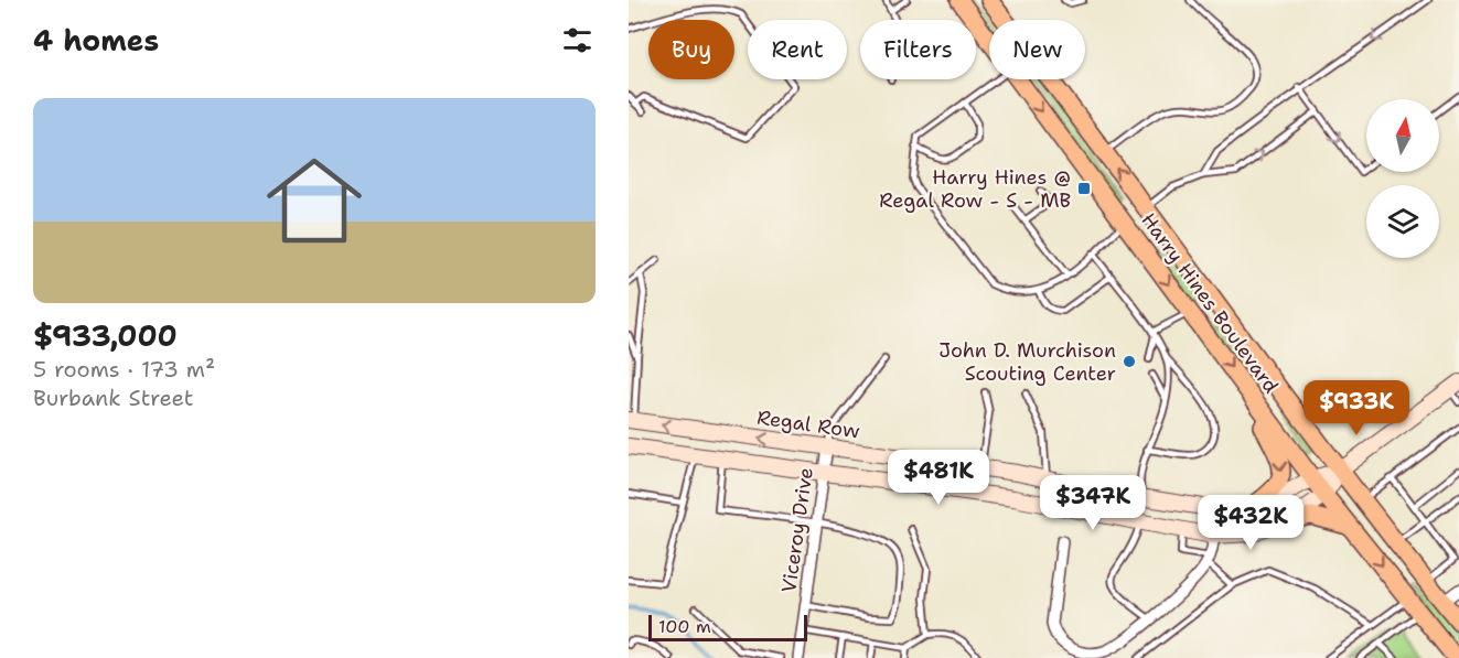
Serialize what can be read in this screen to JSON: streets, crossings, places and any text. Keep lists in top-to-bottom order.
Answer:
{
  "streets": {
    "main road": ["Harry Hines Boulevard", "Regal Row"],
    "street": ["Viceroy Drive"]
  },
  "crossings": [
    ["Harry Hines Boulevard", "Regal Row"],
    ["Regal Row", "Viceroy Drive"]
  ],
  "places": {
    "transit": ["Harry Hines @ Regal Row - S - MB"],
    "other": ["John D. Murchison Scouting Center"]
  },
  "scale_bar": "100 m",
  "north": "top",
  "page": {
    "heading": "4 homes",
    "chip": [
      "Buy",
      "Rent",
      "Filters",
      "New"
    ],
    "list": [
      {
        "name": "$933,000",
        "note": "5 rooms · 173 m² · Burbank Street"
      }
    ],
    "price": [
      "$933K",
      "$481K",
      "$347K",
      "$432K"
    ],
    "scale": "100 m"
  }
}
